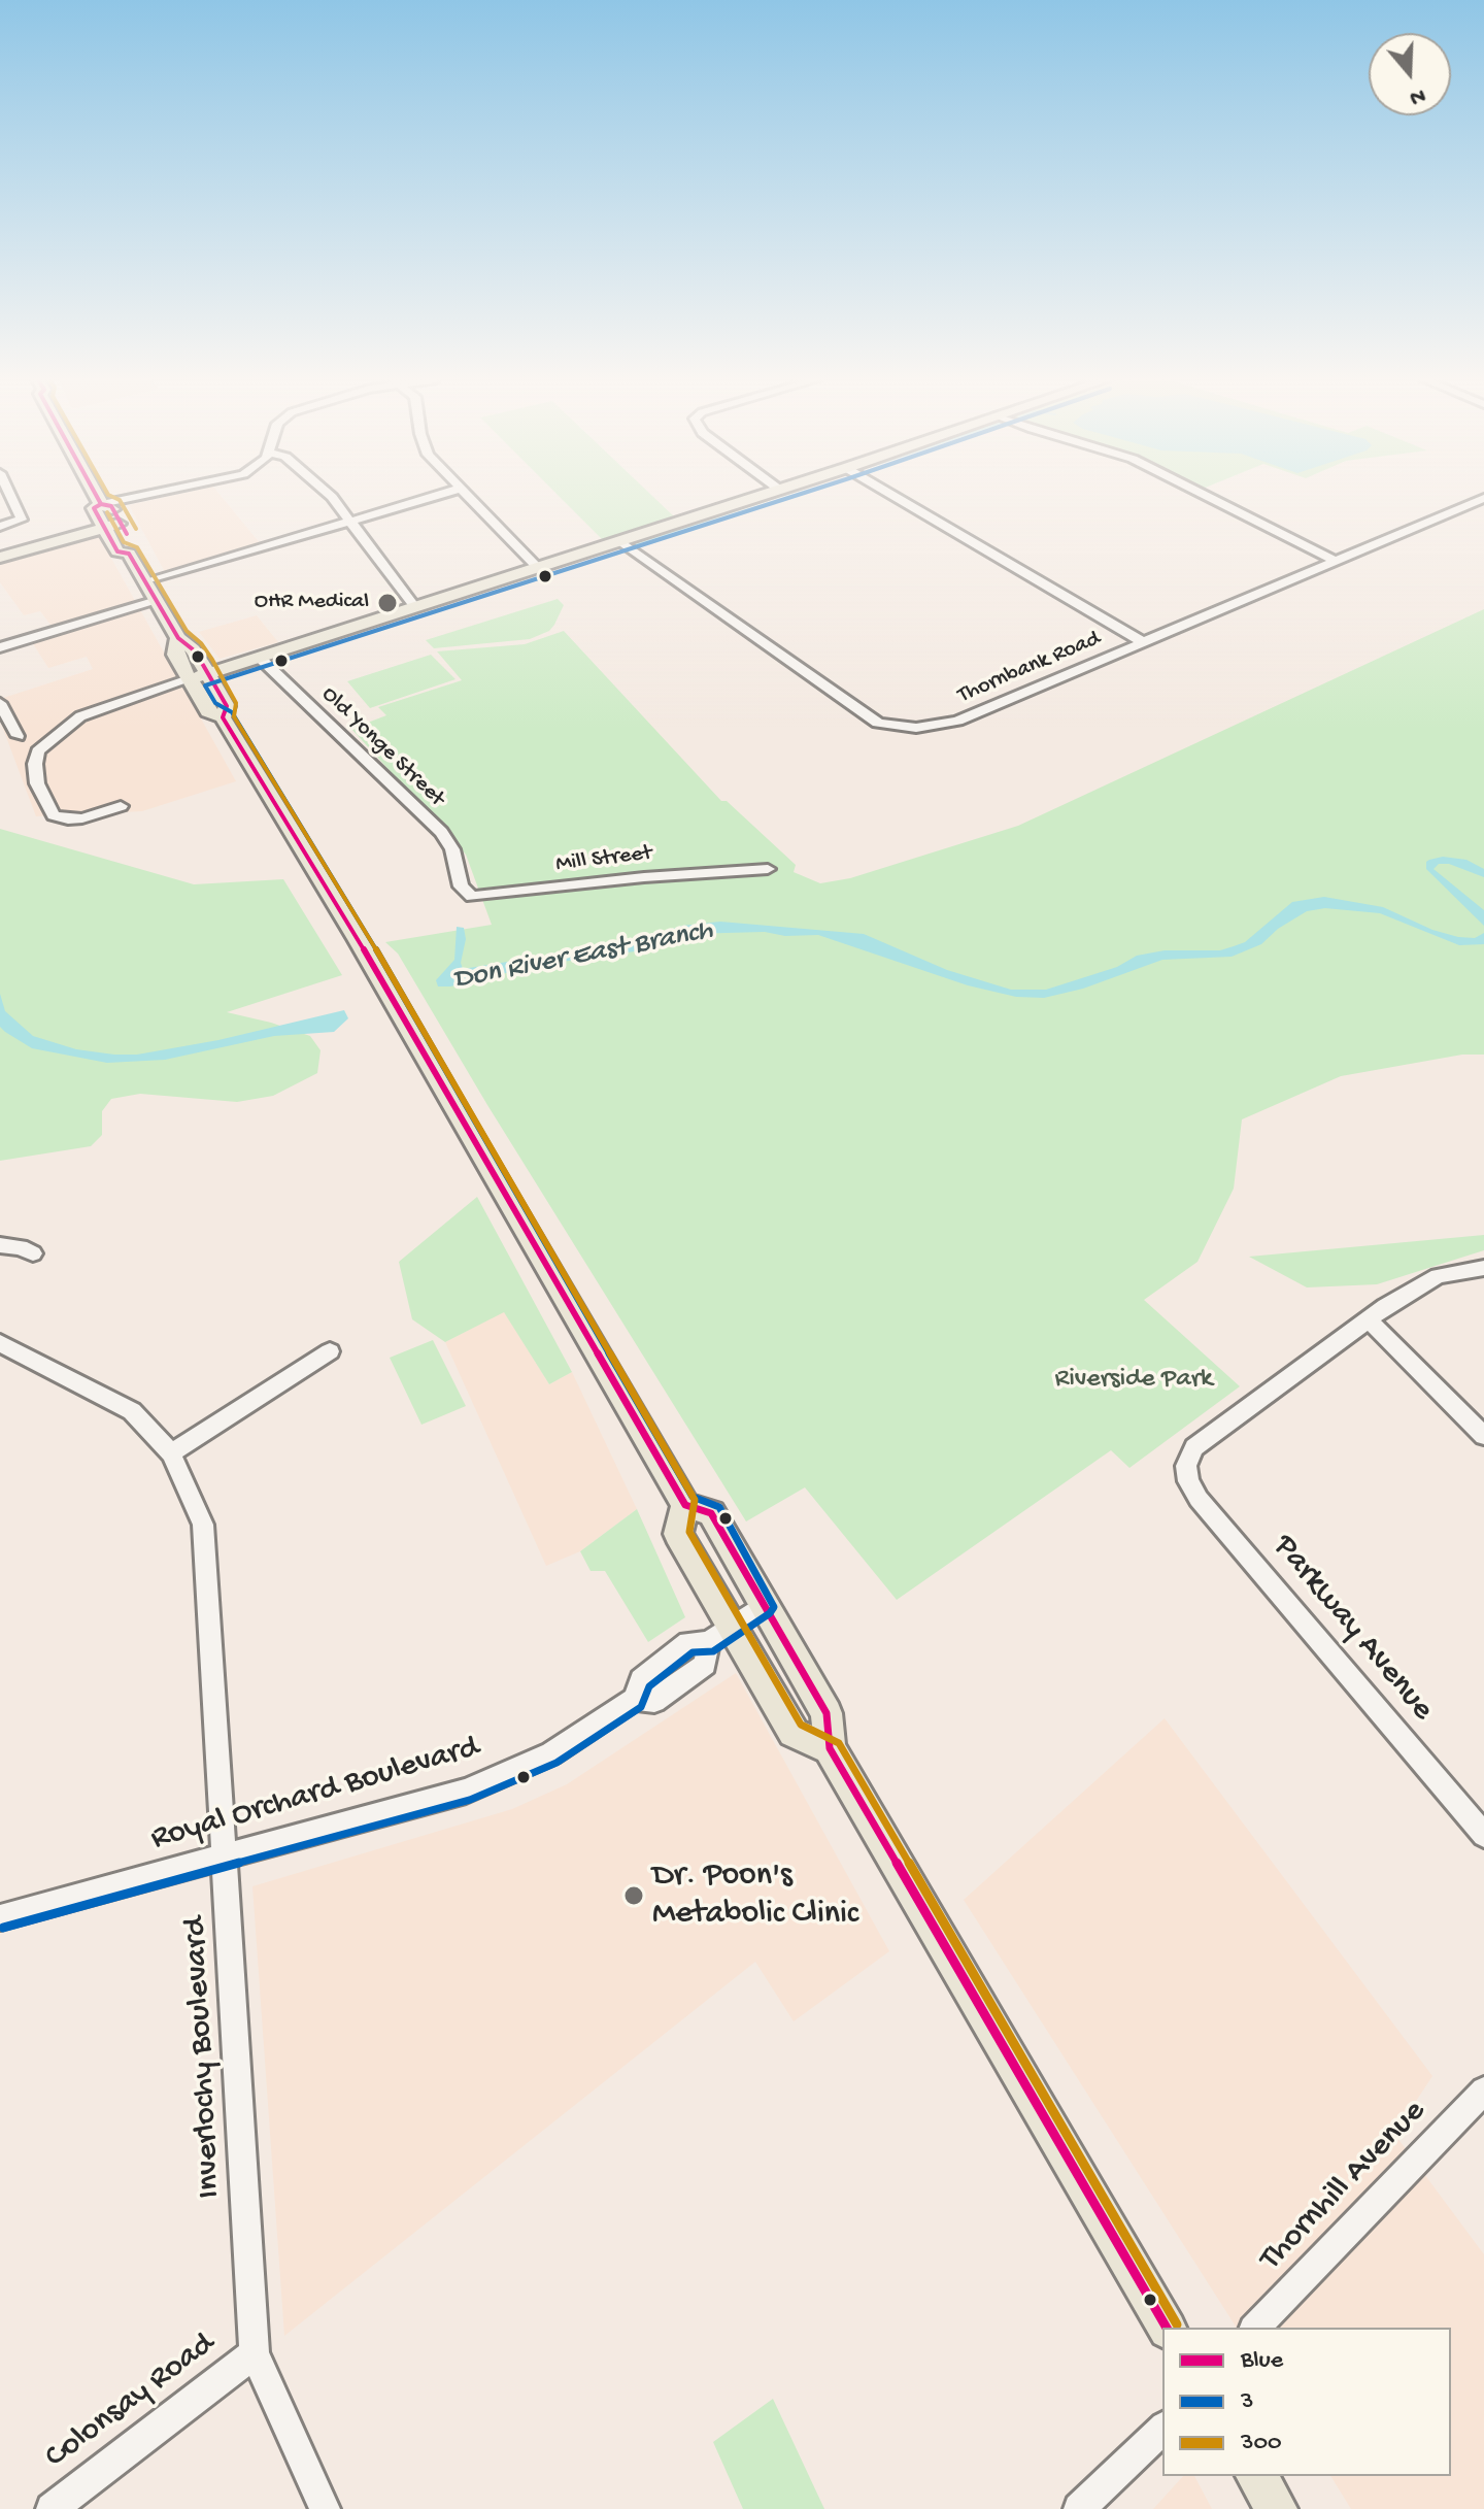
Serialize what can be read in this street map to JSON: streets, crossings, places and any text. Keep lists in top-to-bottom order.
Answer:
{
  "streets": {
    "street": [
      "Thornbank Road",
      "Old Yonge Street",
      "Mill Street",
      "Parkway Avenue",
      "Royal Orchard Boulevard",
      "Inverlochy Boulevard",
      "Thornhill Avenue",
      "Colonsay Road"
    ]
  },
  "crossings": [
    ["Old Yonge Street", "Mill Street"],
    ["Royal Orchard Boulevard", "Inverlochy Boulevard"],
    ["Inverlochy Boulevard", "Colonsay Road"]
  ],
  "water": ["Don River East Branch"],
  "parks": ["Riverside Park"],
  "places": ["OHR Medical", "Dr. Poon's Metabolic Clinic"],
  "lines": ["transit line Blue", "transit line 3", "transit line 300"],
  "legend": ["Blue", "3", "300"],
  "north": "bottom"
}
